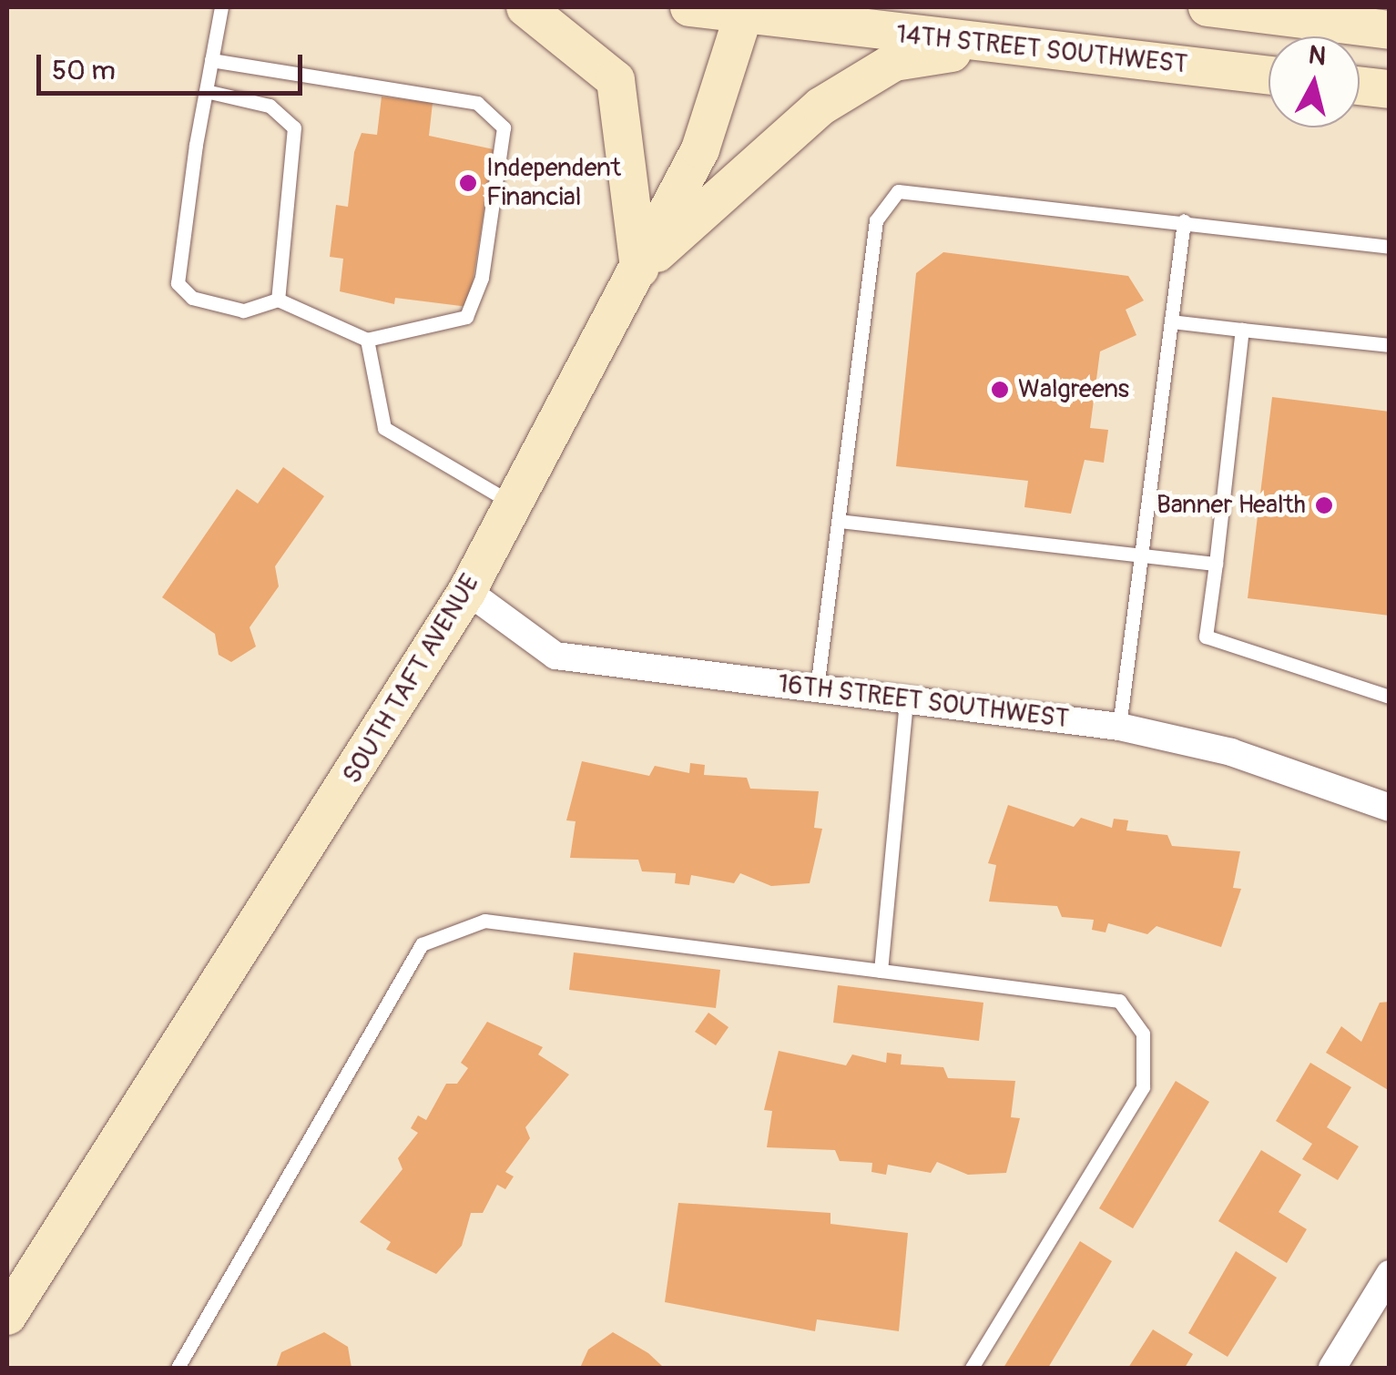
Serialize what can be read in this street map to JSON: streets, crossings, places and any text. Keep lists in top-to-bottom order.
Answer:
{
  "streets": {
    "main road": ["14TH STREET SOUTHWEST", "SOUTH TAFT AVENUE"],
    "street": ["16TH STREET SOUTHWEST"]
  },
  "crossings": [
    ["14TH STREET SOUTHWEST", "SOUTH TAFT AVENUE"],
    ["SOUTH TAFT AVENUE", "16TH STREET SOUTHWEST"]
  ],
  "places": ["Independent Financial", "Walgreens", "Banner Health"],
  "scale_bar": "50 m",
  "north": "top"
}
